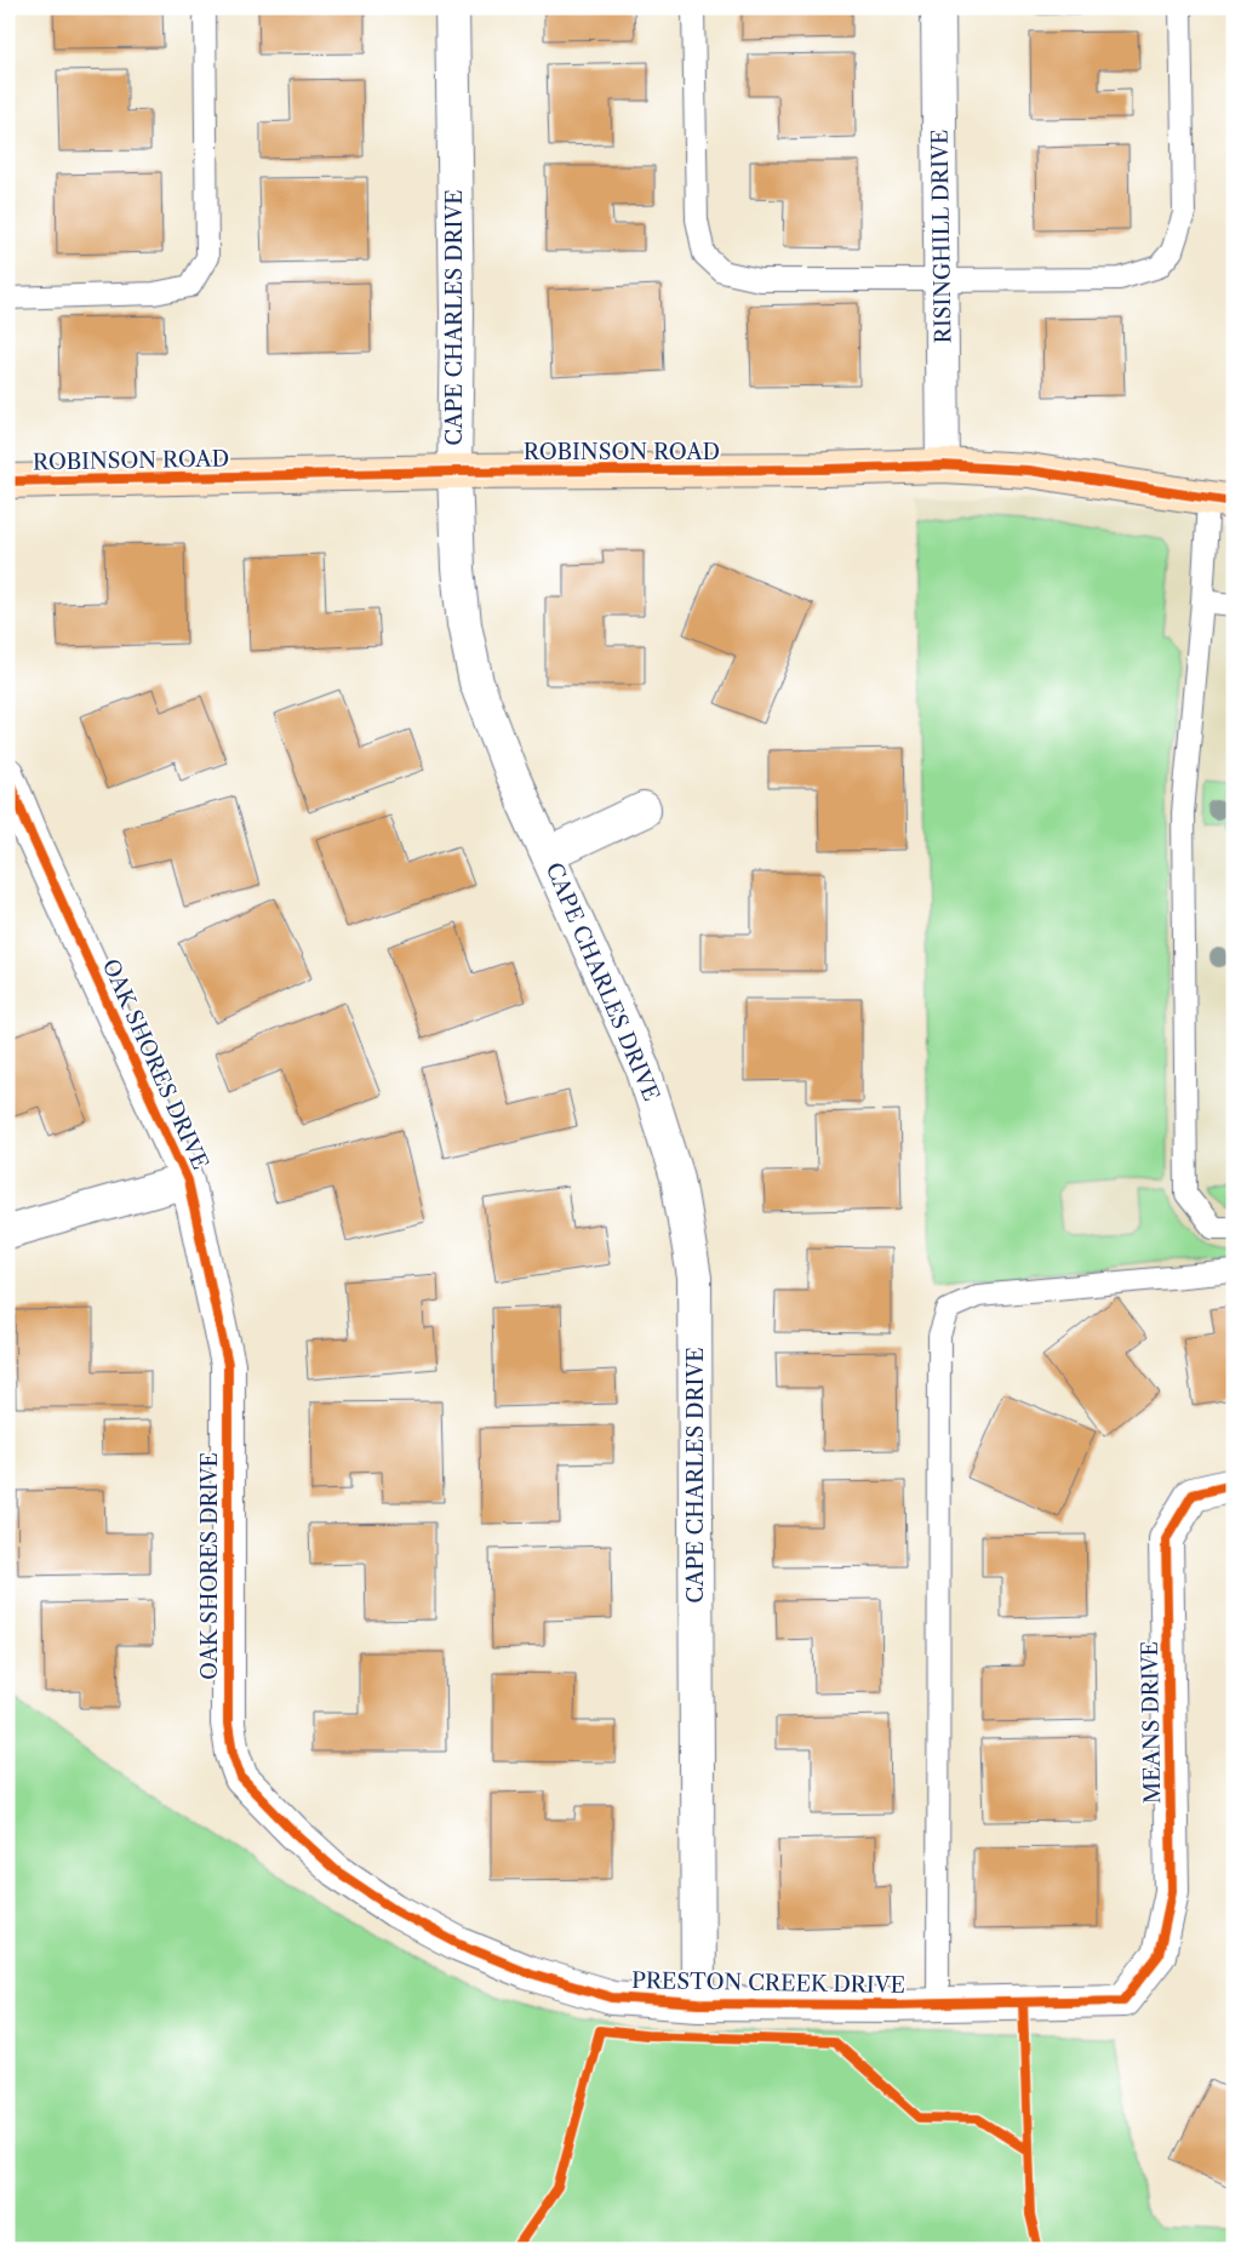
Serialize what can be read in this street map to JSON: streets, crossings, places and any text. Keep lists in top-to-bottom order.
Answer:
{
  "streets": {
    "street": [
      "RISINGHILL DRIVE",
      "CAPE CHARLES DRIVE",
      "ROBINSON ROAD",
      "OAK SHORES DRIVE",
      "MEANS DRIVE",
      "PRESTON CREEK DRIVE"
    ]
  },
  "crossings": [
    ["RISINGHILL DRIVE", "ROBINSON ROAD"],
    ["CAPE CHARLES DRIVE", "ROBINSON ROAD"],
    ["CAPE CHARLES DRIVE", "PRESTON CREEK DRIVE"],
    ["OAK SHORES DRIVE", "PRESTON CREEK DRIVE"],
    ["MEANS DRIVE", "PRESTON CREEK DRIVE"]
  ]
}
